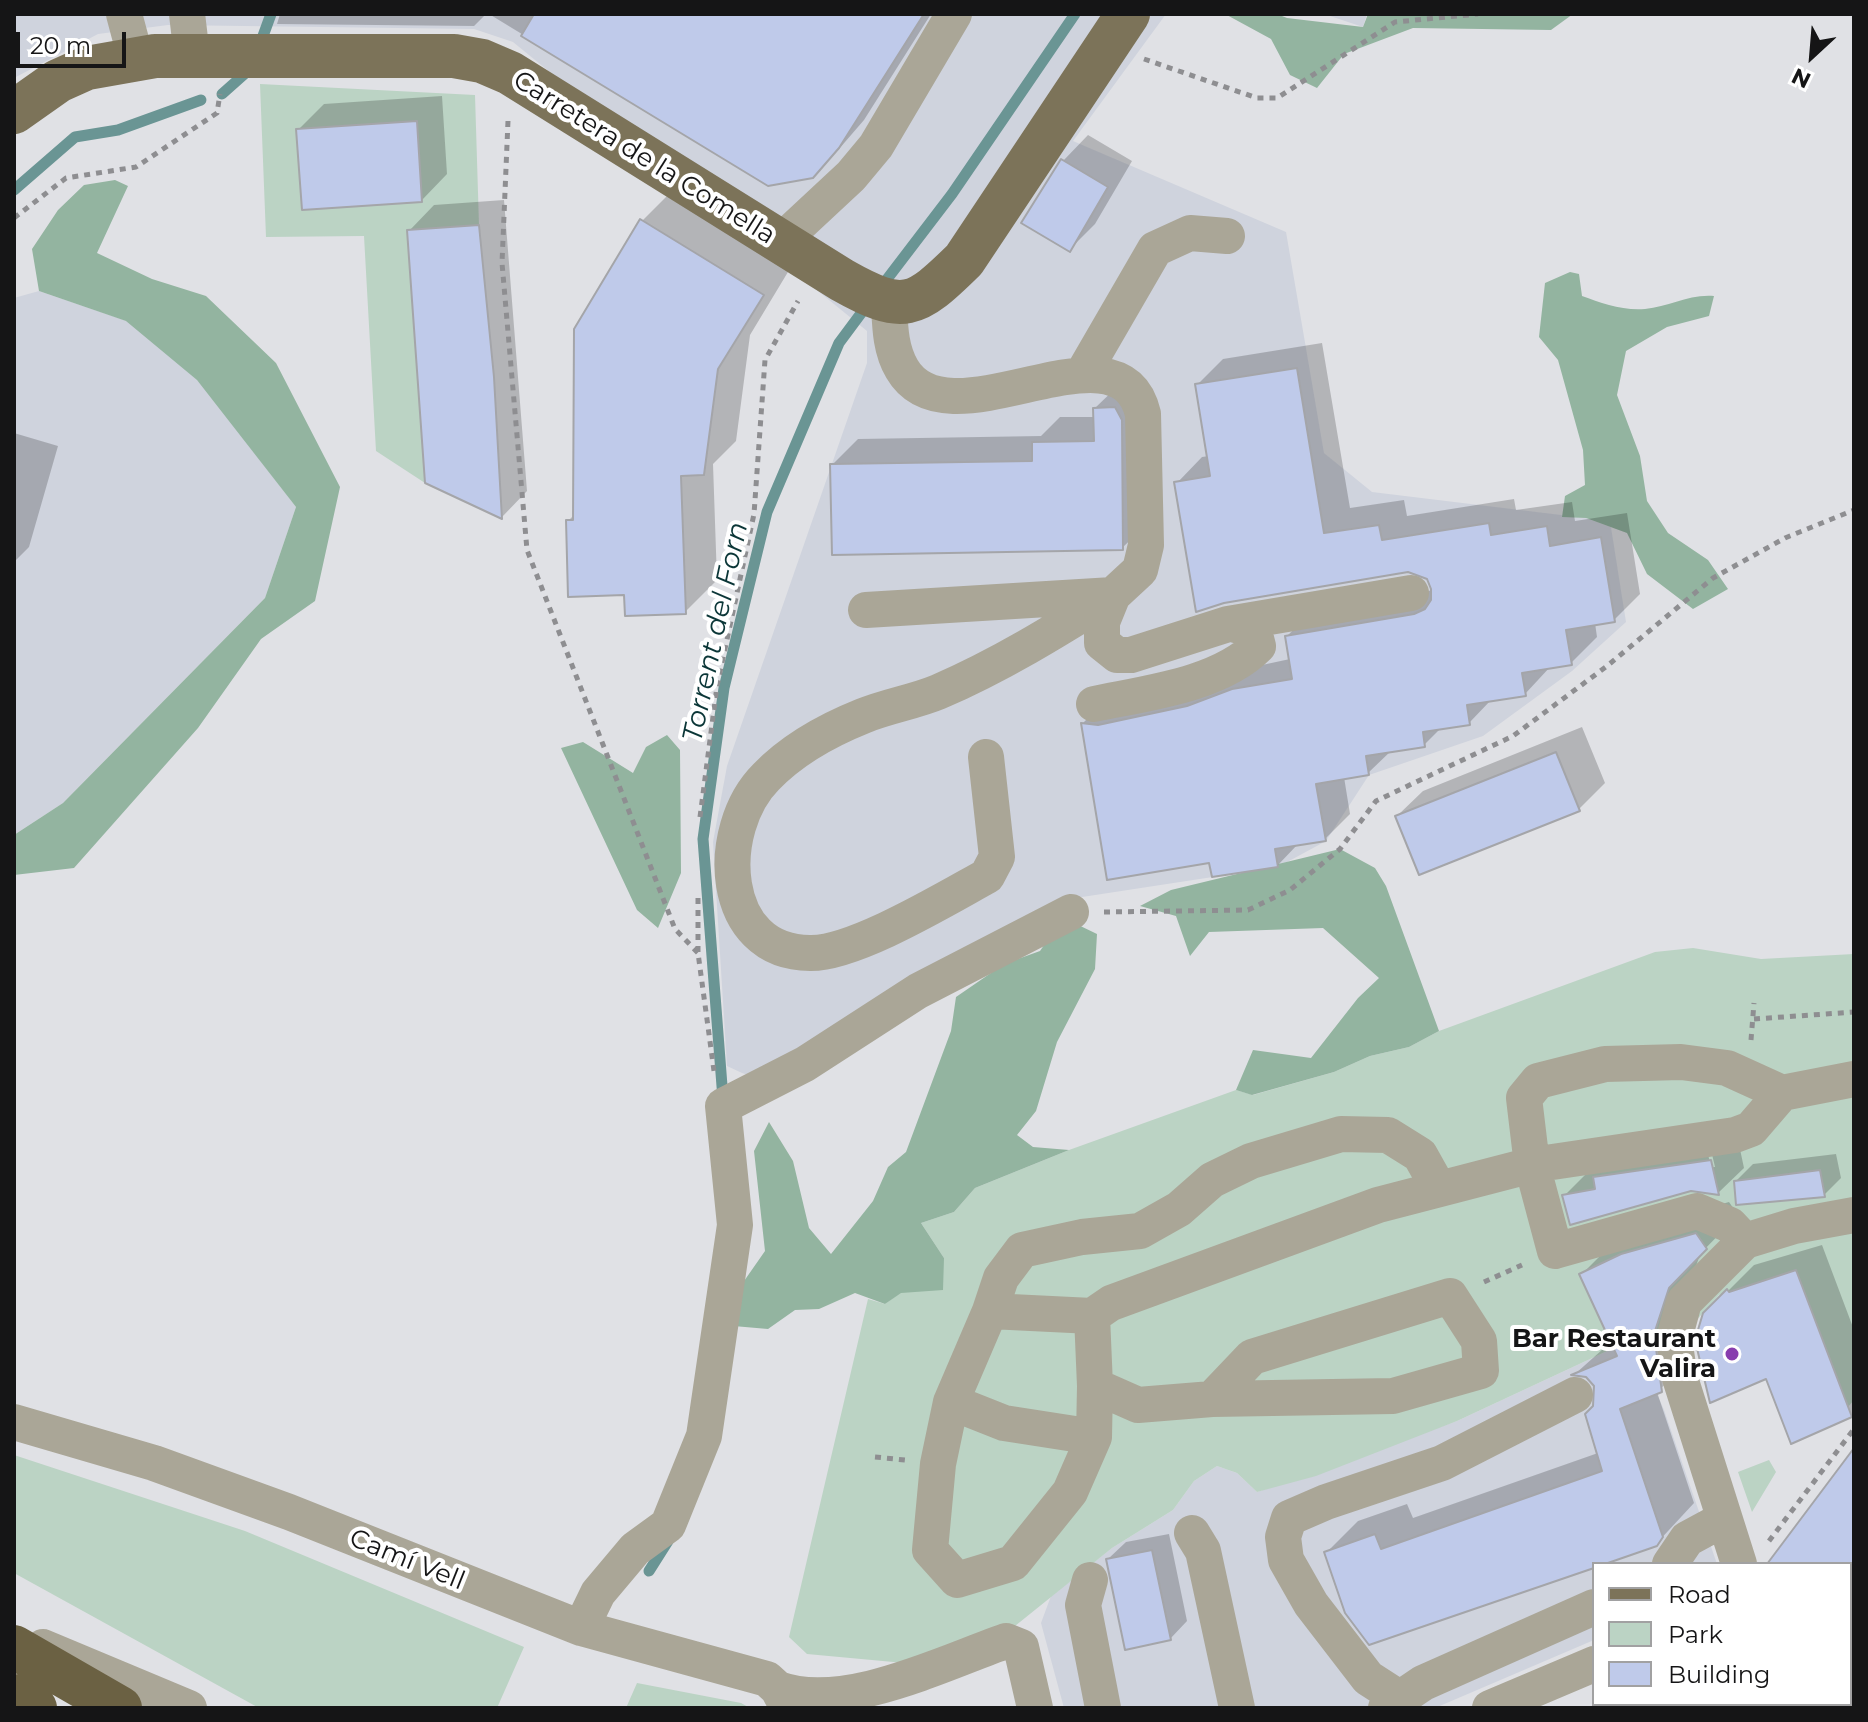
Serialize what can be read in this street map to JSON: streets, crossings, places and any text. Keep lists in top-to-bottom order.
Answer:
{
  "streets": {
    "main road": ["Carretera de la Comella"],
    "street": ["Camí Vell"]
  },
  "water": ["Torrent del Forn"],
  "places": ["Bar Restaurant Valira"],
  "legend": ["Road", "Park", "Building"],
  "scale_bar": "20 m",
  "north": "bottom left"
}
